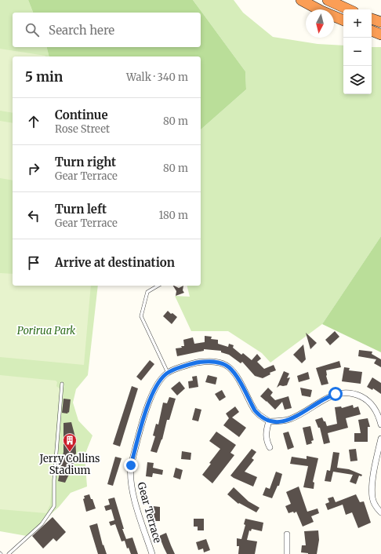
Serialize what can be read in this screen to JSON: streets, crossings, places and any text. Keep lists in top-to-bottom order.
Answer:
{
  "streets": {
    "street": ["Gear Terrace"]
  },
  "parks": ["Porirua Park"],
  "places": {
    "building": ["Jerry Collins Stadium"]
  },
  "north": "bottom",
  "page": {
    "map_buttons": ["+", "−"],
    "search": "Search here",
    "heading": ["5 min", "Walk · 340 m"],
    "list": [
      ["Continue", "Rose Street", "80 m"],
      ["Turn right", "Gear Terrace", "80 m"],
      ["Turn left", "Gear Terrace", "180 m"],
      "Arrive at destination"
    ]
  }
}
